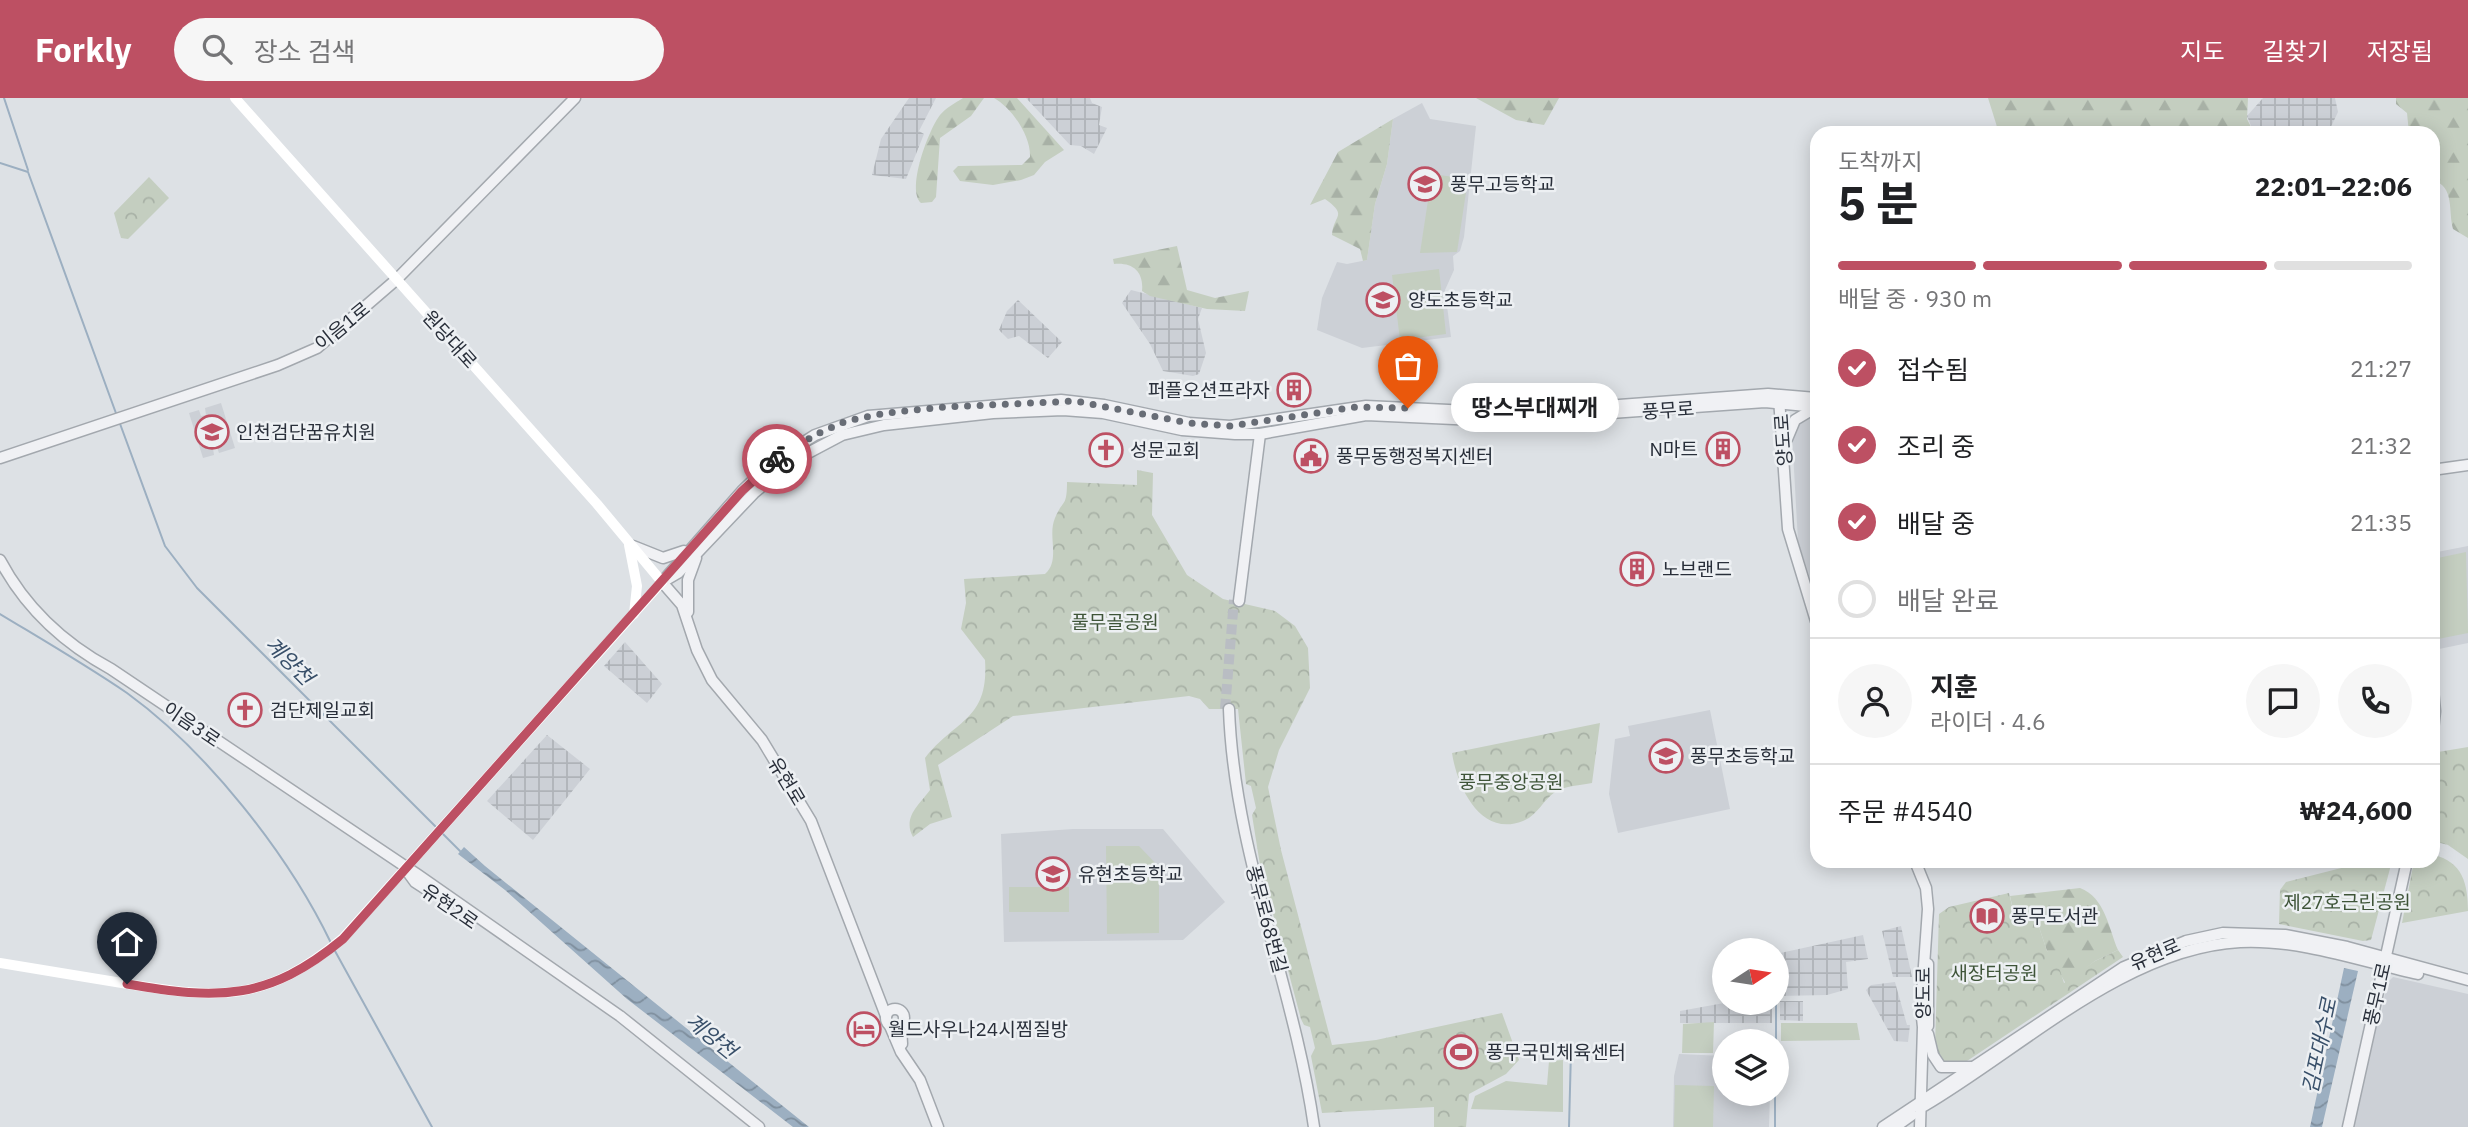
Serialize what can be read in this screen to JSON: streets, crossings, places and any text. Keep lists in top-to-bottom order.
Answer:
{
  "streets": {
    "main road": ["원당대로"],
    "street": [
      "이음1로",
      "풍무로",
      "양도로",
      "이음3로",
      "유현로",
      "유현2로",
      "풍무로68번길",
      "풍무1로"
    ]
  },
  "crossings": [
    ["이음1로", "원당대로"],
    ["원당대로", "풍무로"],
    ["원당대로", "유현로"],
    ["풍무로", "양도로"],
    ["풍무로", "유현로"],
    ["양도로", "유현로"],
    ["이음3로", "유현2로"],
    ["유현로", "풍무1로"]
  ],
  "water": ["계양천", "김포대수로"],
  "parks": [
    "풀무골공원",
    "풍무중앙공원",
    "제27호근린공원",
    "새장터공원"
  ],
  "places": {
    "school or university": [
      "풍무고등학교",
      "양도초등학교",
      "인천검단꿈유치원",
      "풍무초등학교",
      "유현초등학교"
    ],
    "building": ["퍼플오션프라자", "N마트", "노브랜드"],
    "other": ["땅스부대찌개"],
    "church": ["성문교회", "검단제일교회"],
    "public building": ["풍무동행정복지센터"],
    "library": ["풍무도서관"],
    "hotel": ["월드사우나24시찜질방"],
    "sports": ["풍무국민체육센터"]
  },
  "north": "right",
  "page": {
    "header": "Forkly",
    "search": "장소 검색",
    "nav": ["지도", "길찾기", "저장됨"],
    "heading": ["5 분", "도착까지", "22:01–22:06"],
    "panel": [
      "지훈",
      "라이더 · 4.6",
      "주문 #4540",
      "₩24,600"
    ],
    "bar": "배달 중 · 930 m",
    "list": [
      ["접수됨", "21:27"],
      ["조리 중", "21:32"],
      ["배달 중", "21:35"],
      "배달 완료"
    ],
    "bubble": "땅스부대찌개"
  }
}
